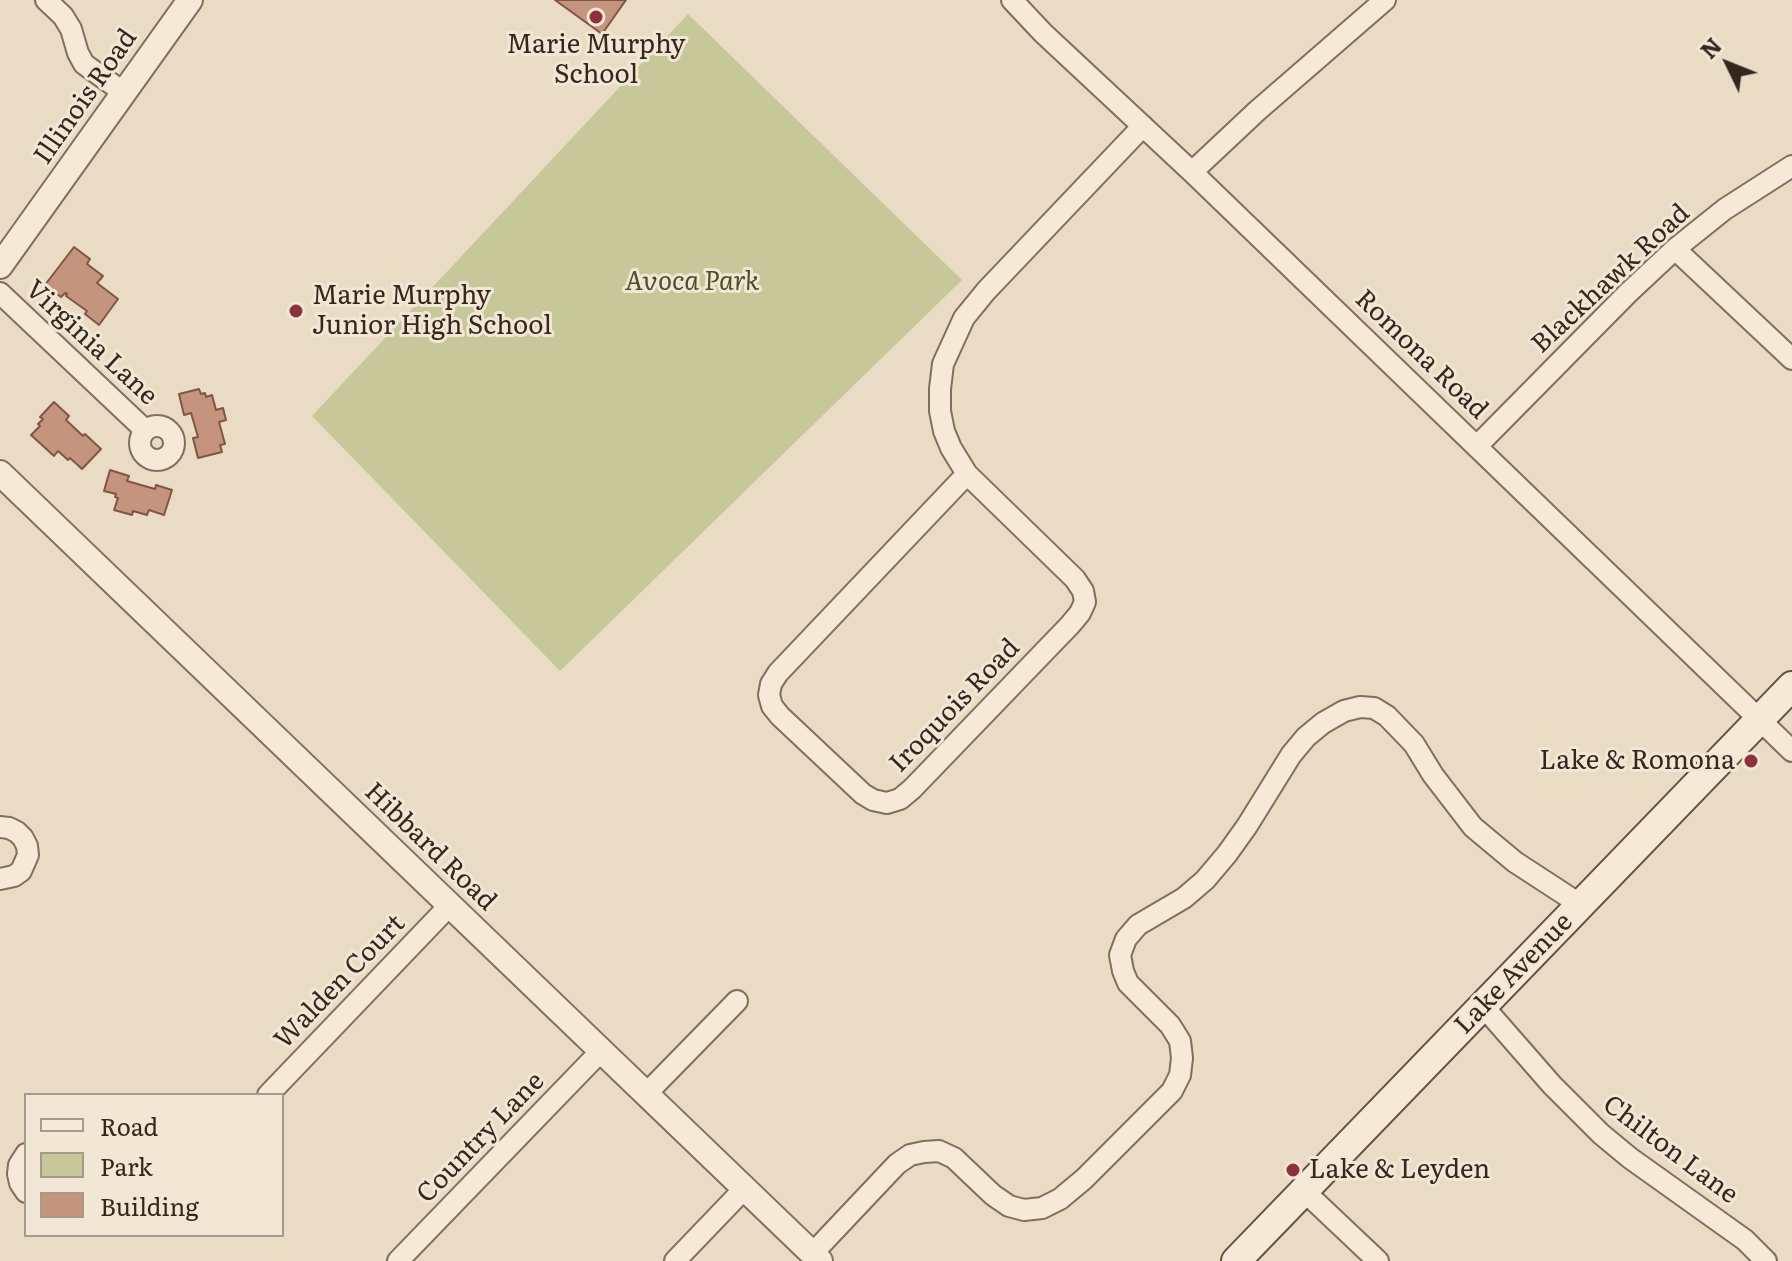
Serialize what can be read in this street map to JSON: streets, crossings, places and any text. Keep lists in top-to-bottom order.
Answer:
{
  "streets": {
    "main road": ["Lake Avenue"],
    "street": [
      "Illinois Road",
      "Blackhawk Road",
      "Virginia Lane",
      "Romona Road",
      "Iroquois Road",
      "Hibbard Road",
      "Walden Court",
      "Country Lane",
      "Chilton Lane"
    ]
  },
  "crossings": [
    ["Blackhawk Road", "Romona Road"],
    ["Romona Road", "Iroquois Road"],
    ["Romona Road", "Lake Avenue"],
    ["Hibbard Road", "Walden Court"],
    ["Hibbard Road", "Country Lane"],
    ["Lake Avenue", "Chilton Lane"]
  ],
  "parks": ["Avoca Park"],
  "places": [
    "Marie Murphy School",
    "Marie Murphy Junior High School",
    "Lake & Romona",
    "Lake & Leyden"
  ],
  "legend": ["Road", "Park", "Building"],
  "north": "top left"
}
